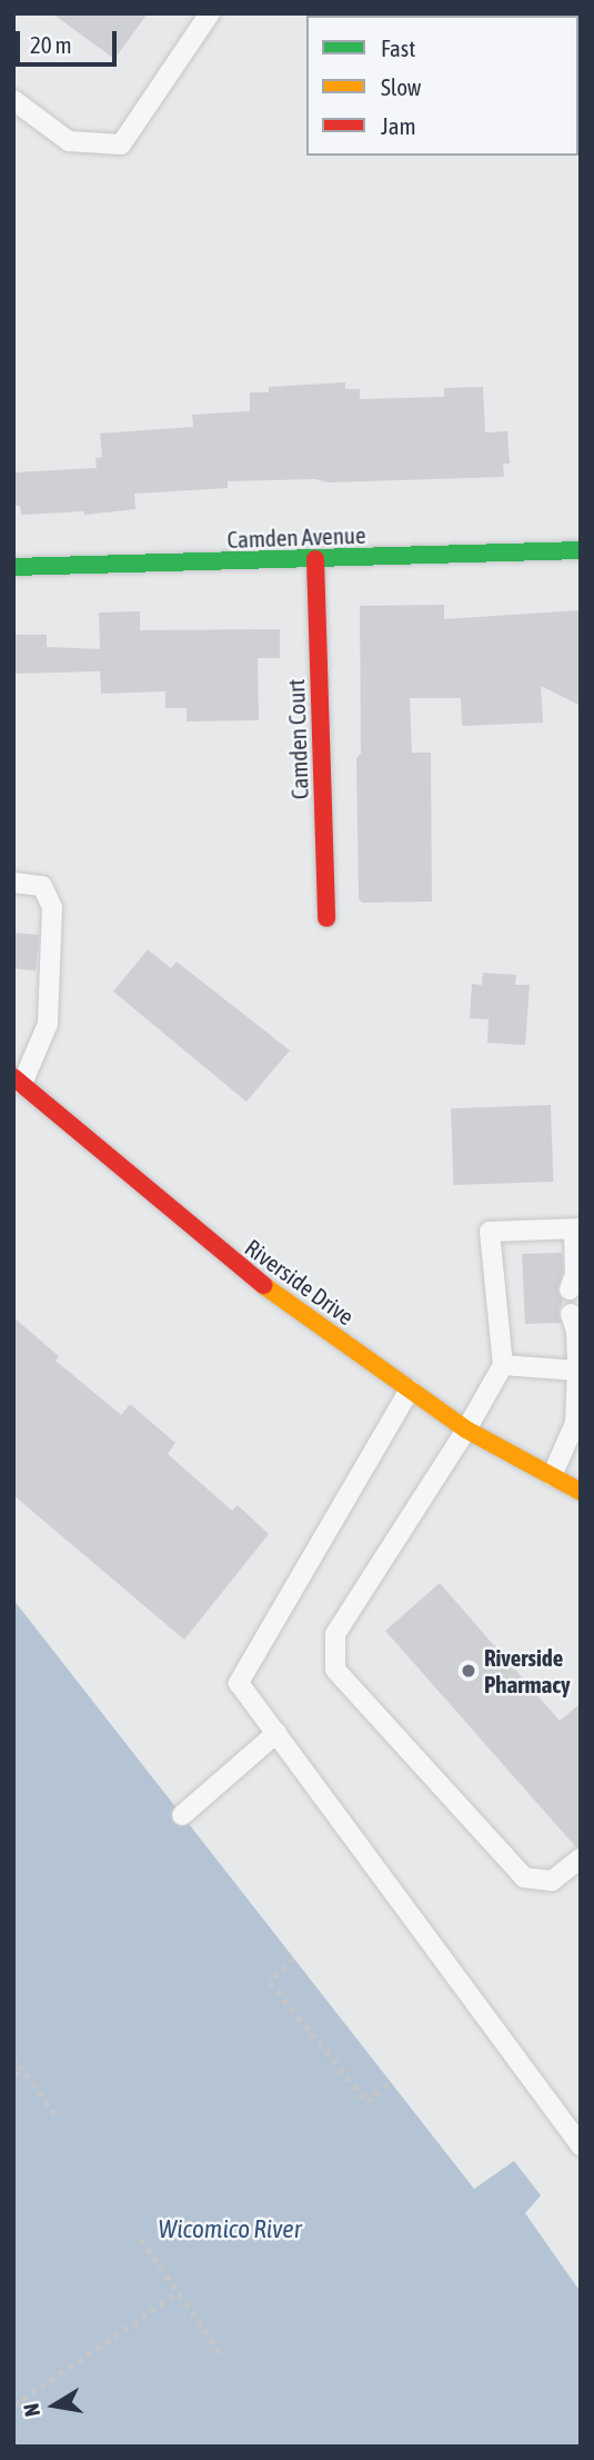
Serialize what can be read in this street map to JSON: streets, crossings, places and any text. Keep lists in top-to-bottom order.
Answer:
{
  "streets": {
    "street": ["Camden Avenue", "Camden Court", "Riverside Drive"]
  },
  "crossings": [
    ["Camden Avenue", "Camden Court"]
  ],
  "water": ["Wicomico River"],
  "places": ["Riverside Pharmacy"],
  "legend": ["Fast", "Slow", "Jam"],
  "scale_bar": "20 m",
  "north": "left"
}
